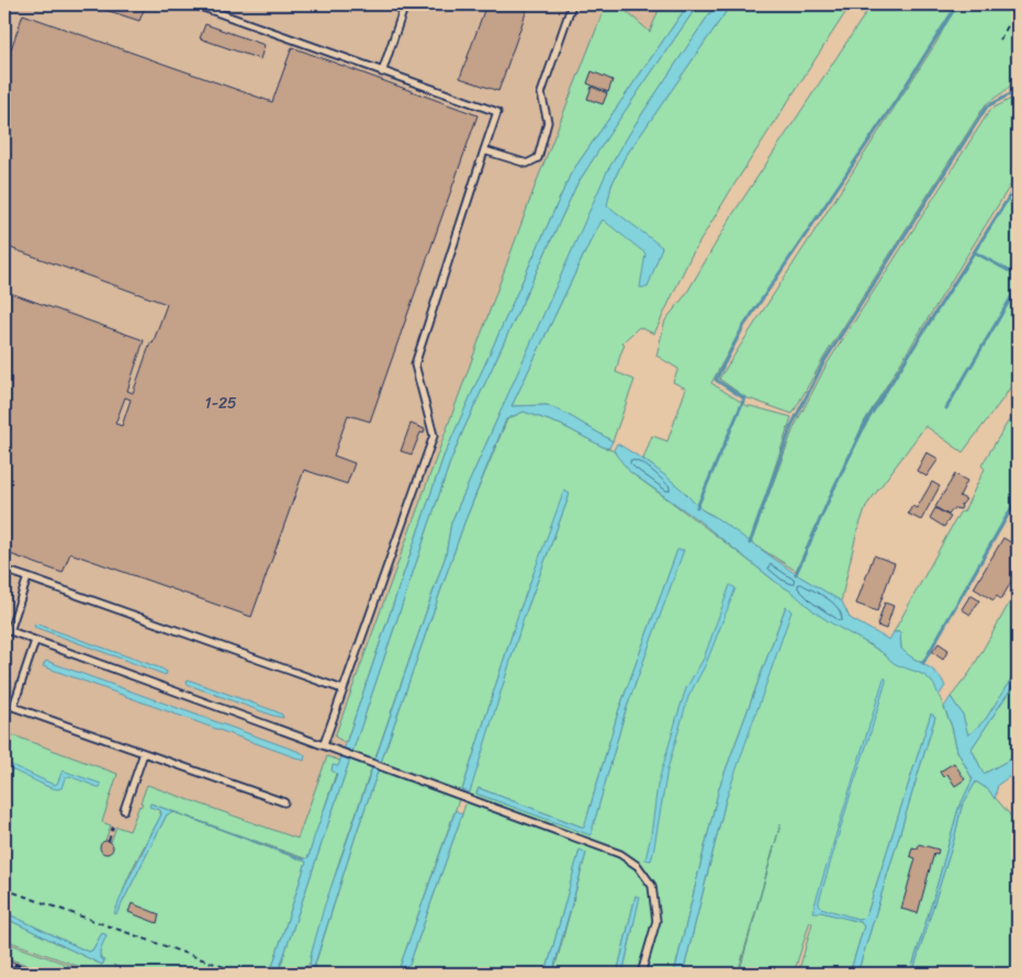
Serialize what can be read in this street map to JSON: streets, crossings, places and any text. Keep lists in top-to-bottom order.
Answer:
{
  "house_numbers": ["1-25"]
}
